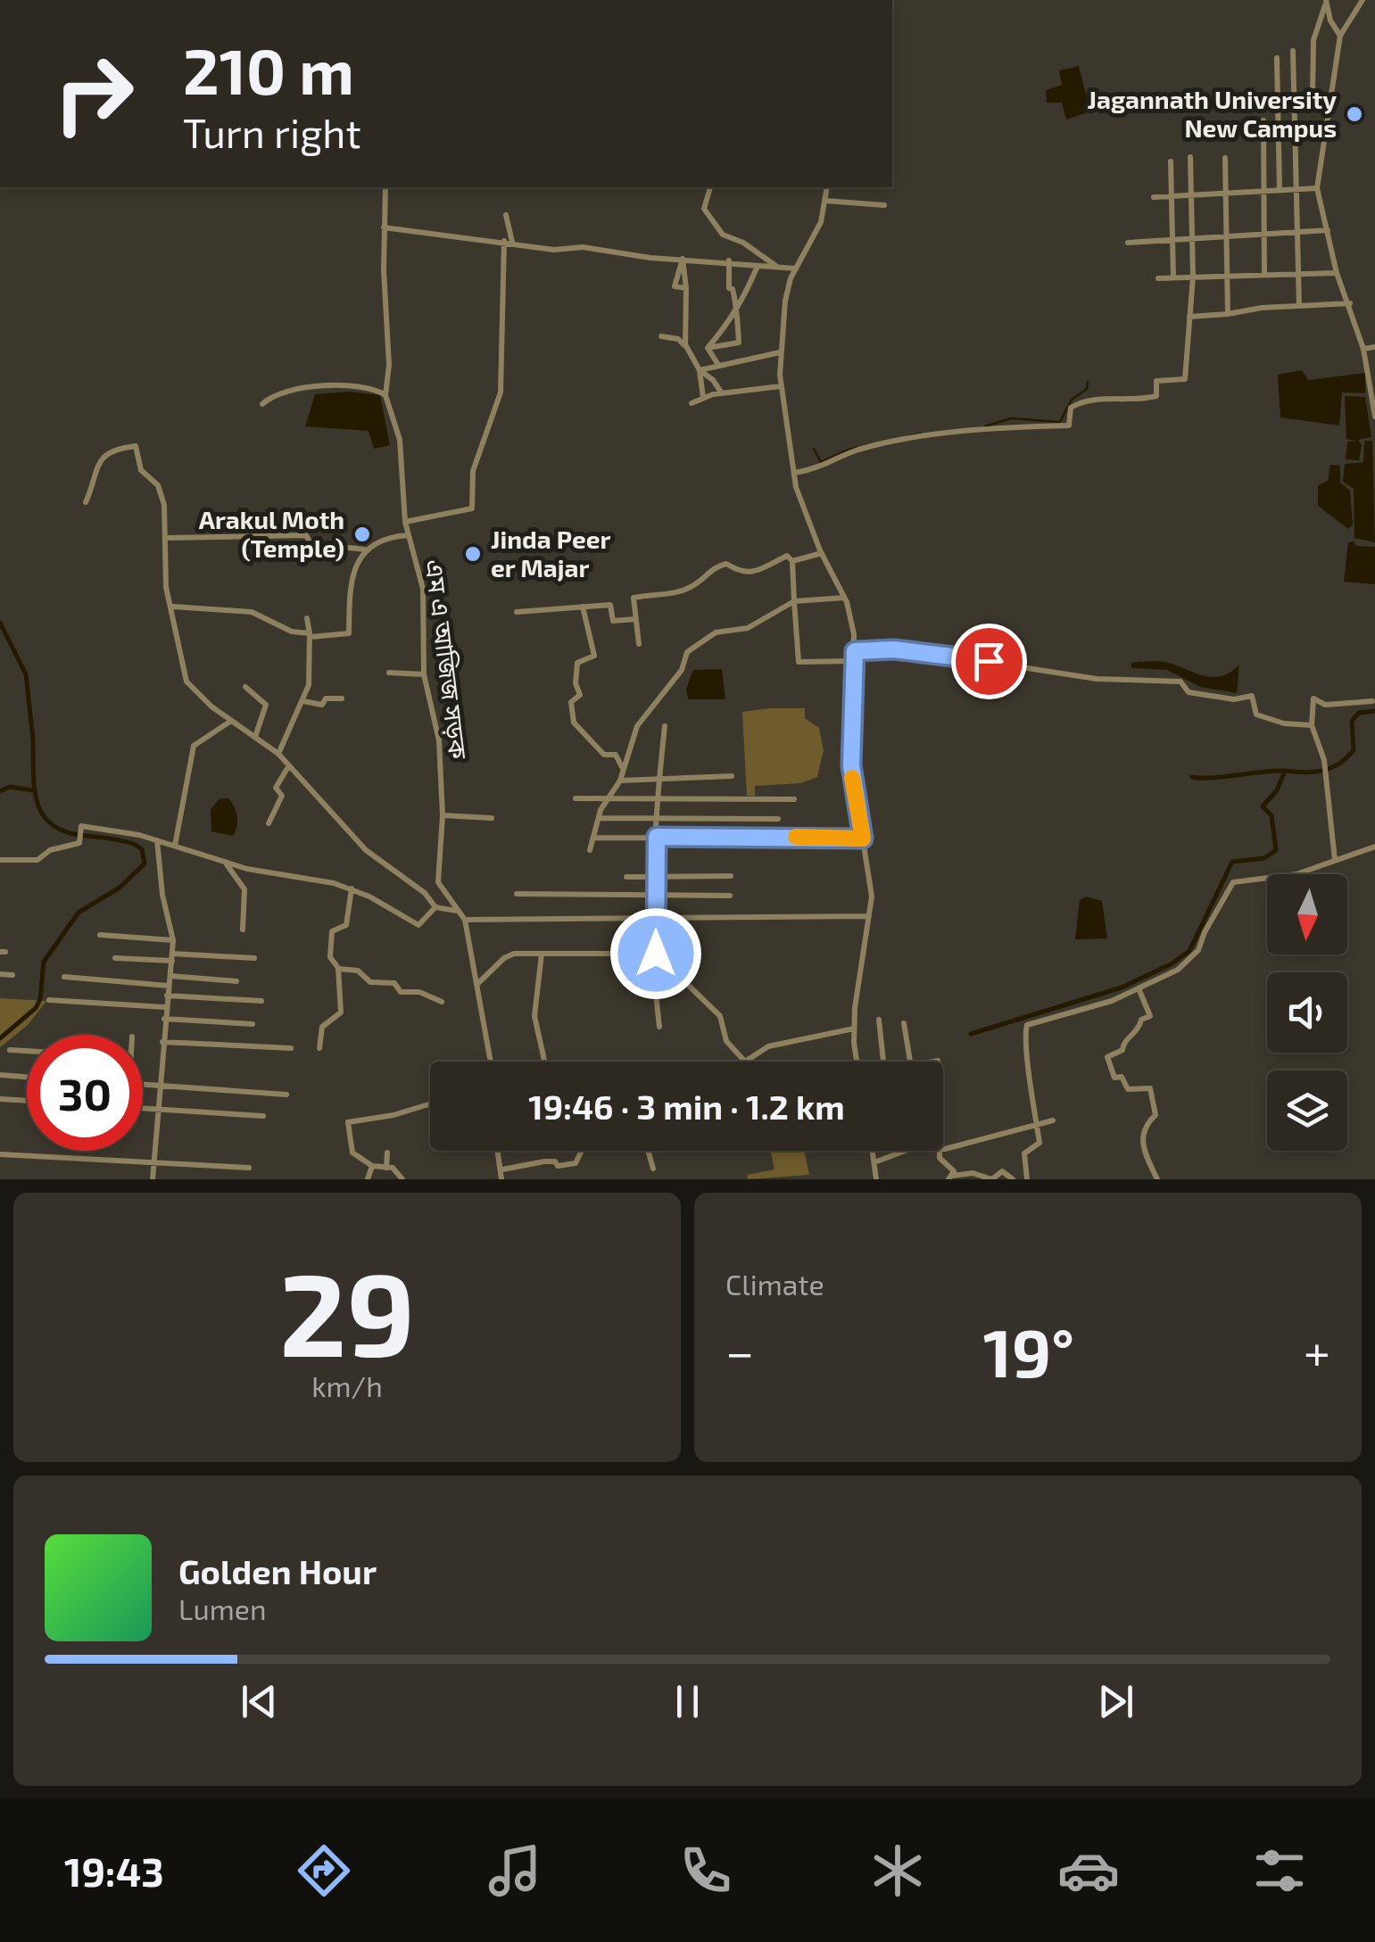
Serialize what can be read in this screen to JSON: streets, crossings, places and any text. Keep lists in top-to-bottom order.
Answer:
{
  "streets": {
    "street": ["এম এ আজিজ সড়ক"]
  },
  "places": ["Jagannath University New Campus", "Arakul Moth (Temple)", "Jinda Peer er Majar"],
  "north": "bottom",
  "page": {
    "turn": ["210 m", "Turn right"],
    "limit": "30",
    "trip": "19:46 · 3 min · 1.2 km",
    "tile": [
      ["29", "km/h"],
      "Climate"
    ],
    "heat": ["−", "19°", "+"],
    "song": ["Golden Hour", "Lumen"],
    "tabs": "19:43"
  }
}
